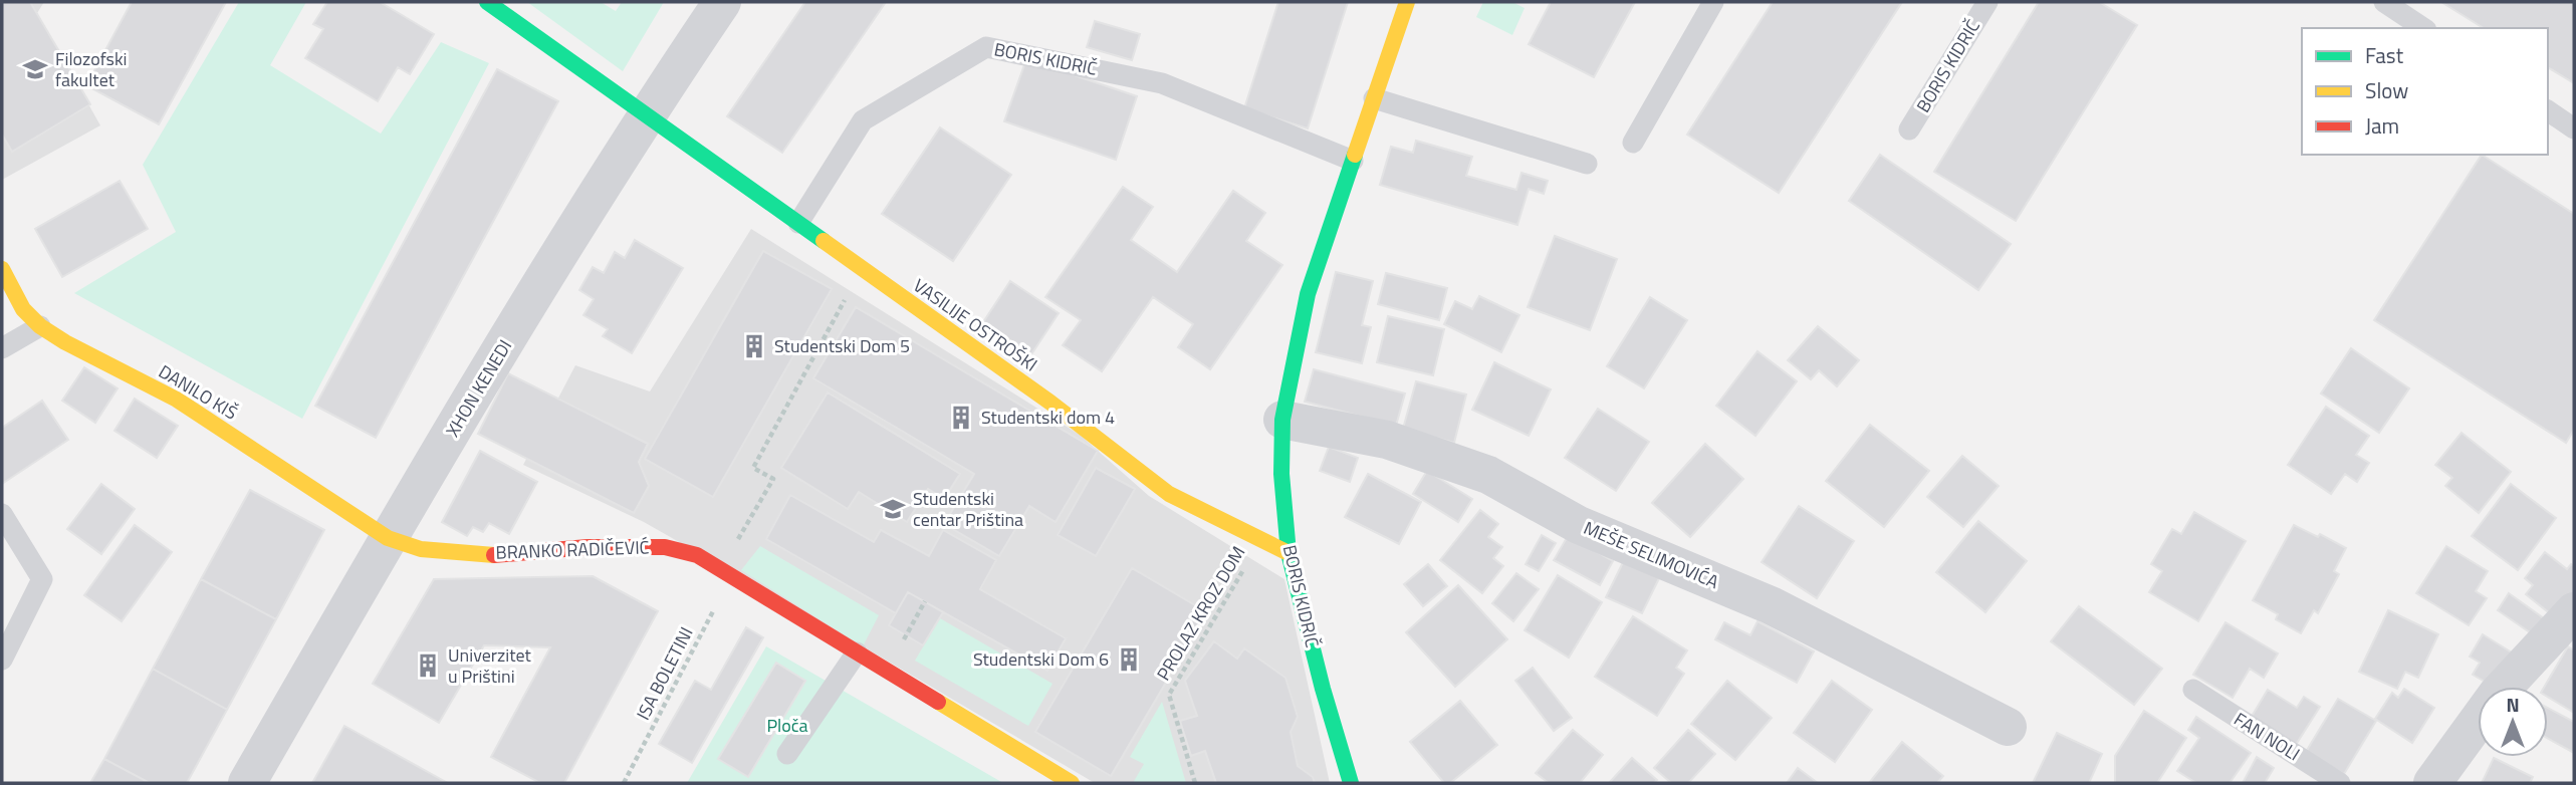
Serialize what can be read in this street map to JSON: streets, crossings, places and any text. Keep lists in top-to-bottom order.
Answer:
{
  "streets": {
    "street": [
      "BORIS KIDRIČ",
      "VASILIJE OSTROŠKI",
      "XHON KENEDI",
      "DANILO KIŠ",
      "BRANKO RADIČEVIĆ",
      "MEŠE SELIMOVIĆA"
    ],
    "lane": ["FAN NOLI"],
    "path": ["PROLAZ KROZ DOM", "ISA BOLETINI"]
  },
  "crossings": [
    ["BORIS KIDRIČ", "VASILIJE OSTROŠKI"],
    ["BORIS KIDRIČ", "MEŠE SELIMOVIĆA"],
    ["VASILIJE OSTROŠKI", "XHON KENEDI"],
    ["VASILIJE OSTROŠKI", "PROLAZ KROZ DOM"],
    ["VASILIJE OSTROŠKI", "ISA BOLETINI"],
    ["XHON KENEDI", "DANILO KIŠ"],
    ["XHON KENEDI", "BRANKO RADIČEVIĆ"],
    ["DANILO KIŠ", "BRANKO RADIČEVIĆ"],
    ["BRANKO RADIČEVIĆ", "ISA BOLETINI"]
  ],
  "parks": ["Ploča"],
  "places": {
    "school or university": ["Filozofski fakultet", "Studentski centar Priština"],
    "building": [
      "Studentski Dom 5",
      "Studentski dom 4",
      "Studentski Dom 6",
      "Univerzitet u Prištini"
    ]
  },
  "legend": ["Fast", "Slow", "Jam"],
  "north": "top"
}
